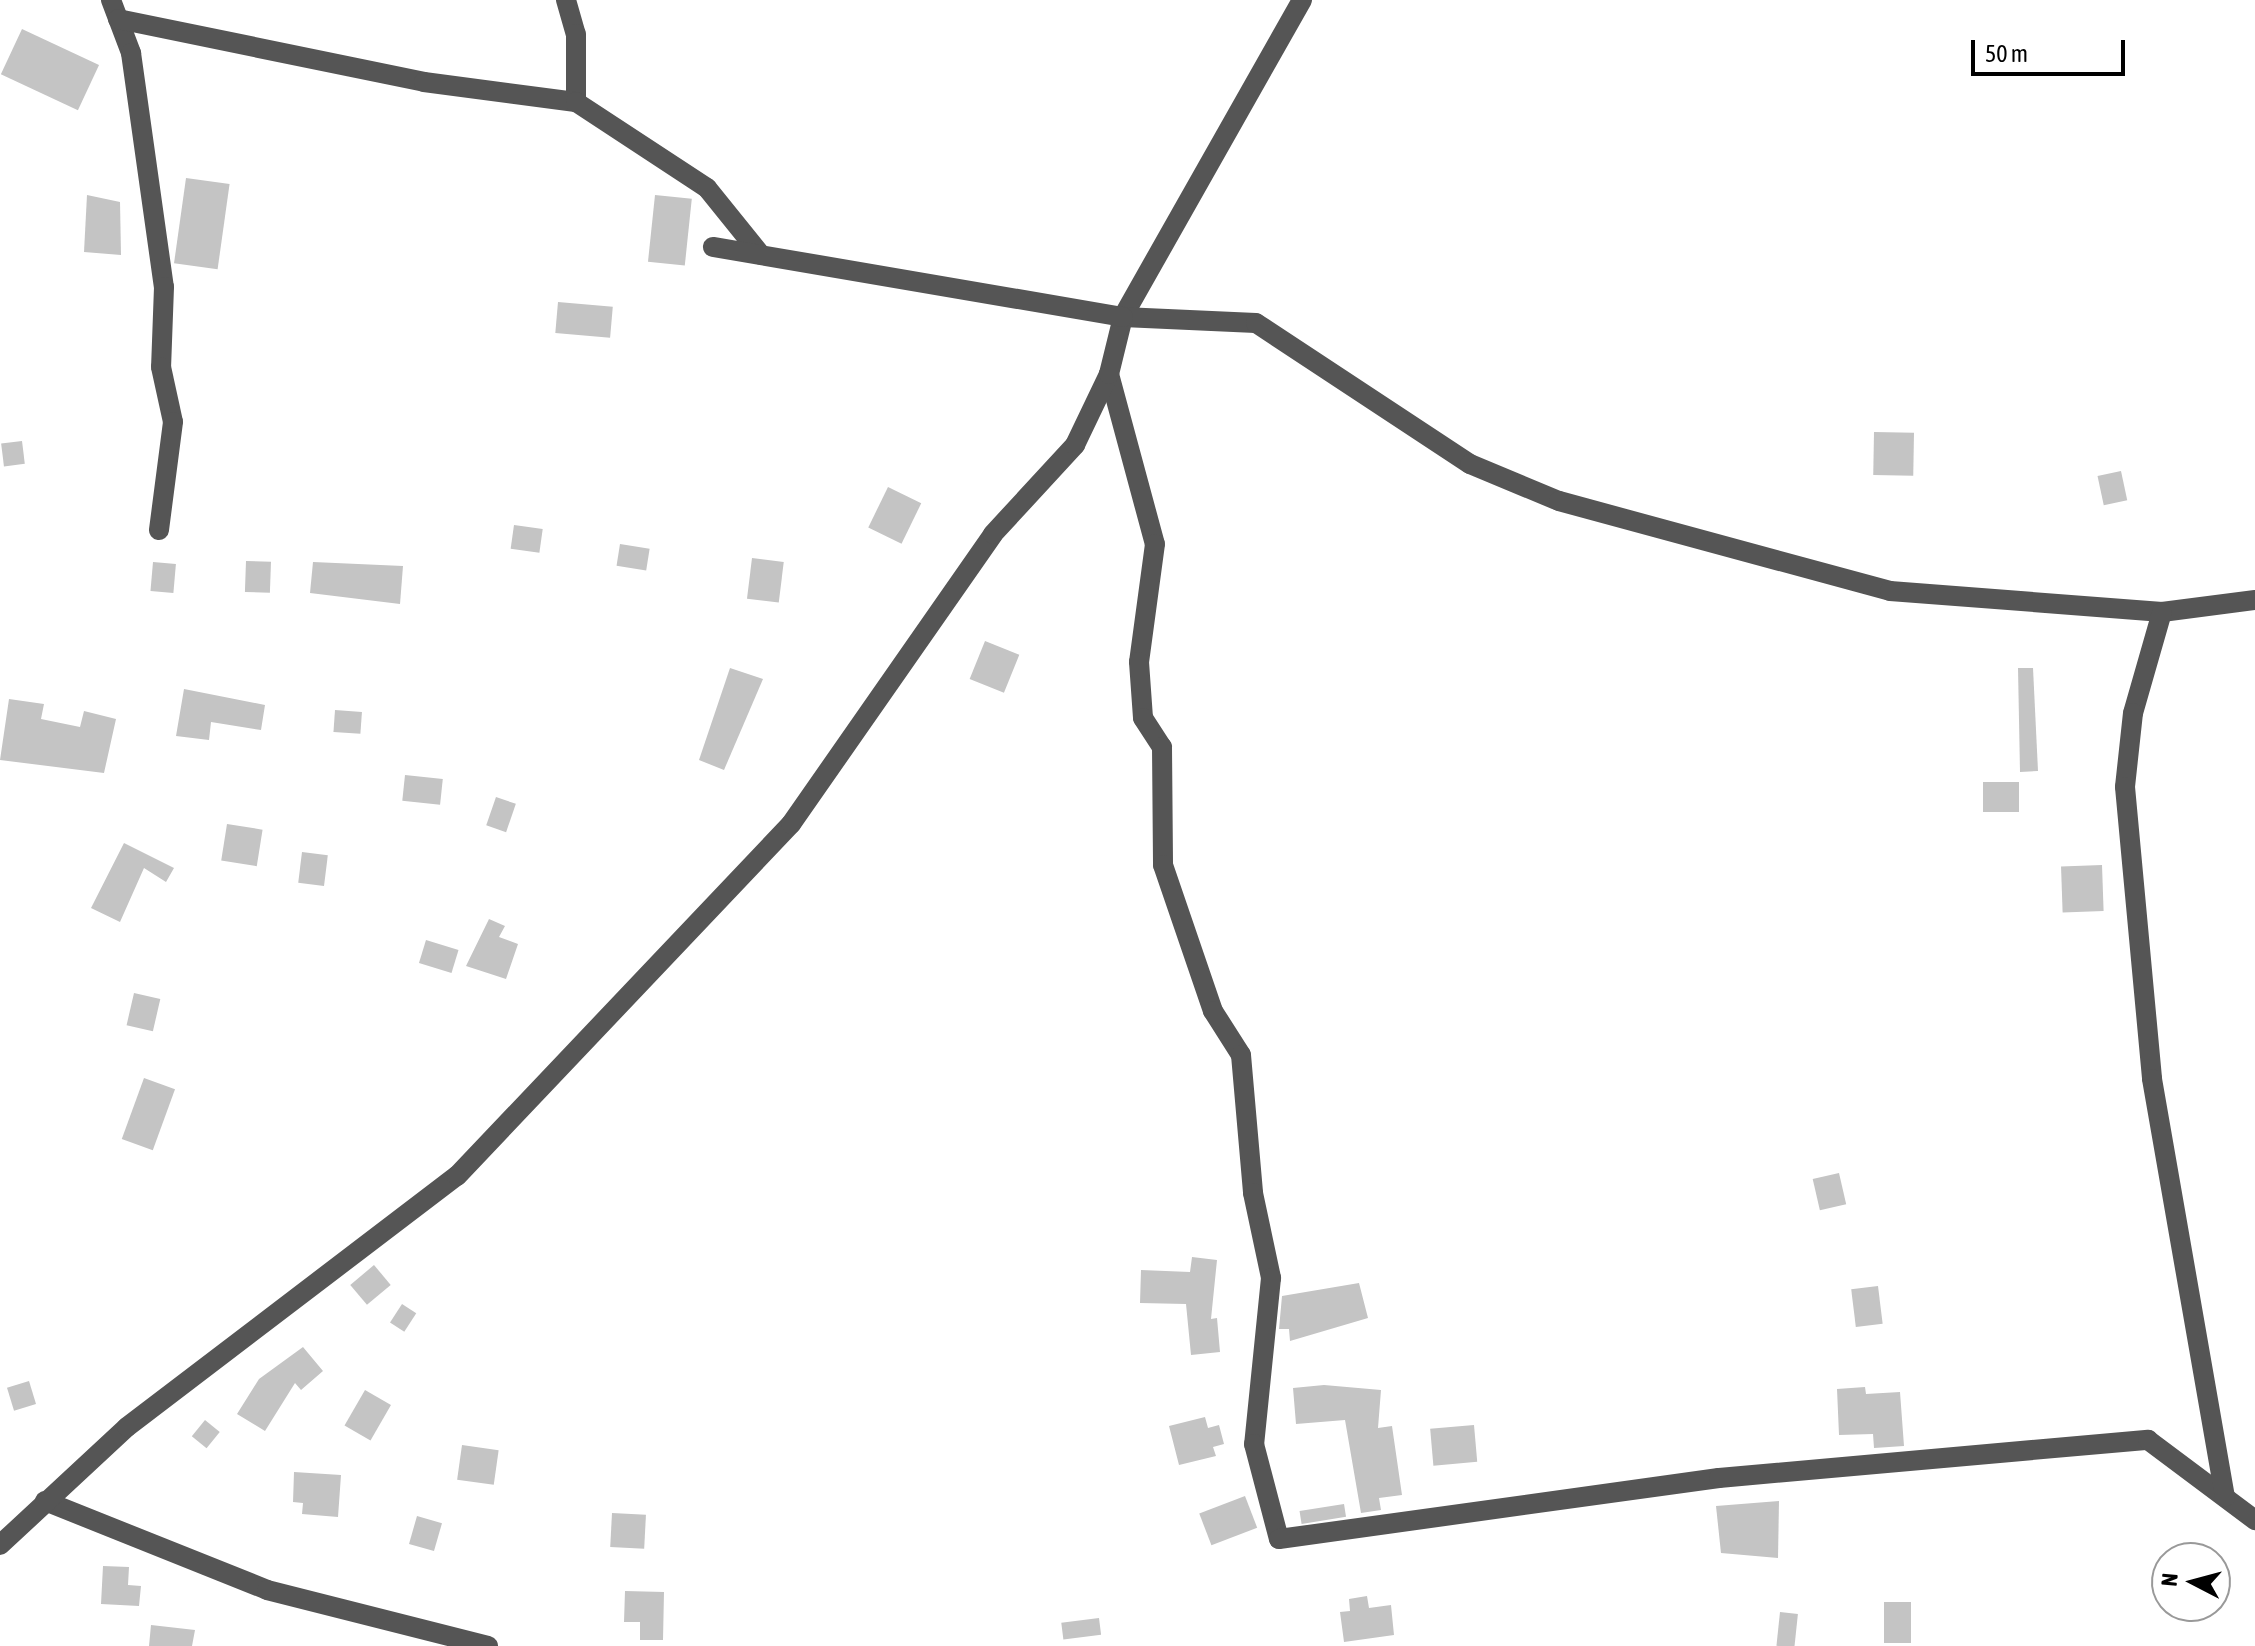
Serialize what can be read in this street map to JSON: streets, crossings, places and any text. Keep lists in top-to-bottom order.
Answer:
{
  "scale_bar": "50 m",
  "north": "left"
}
